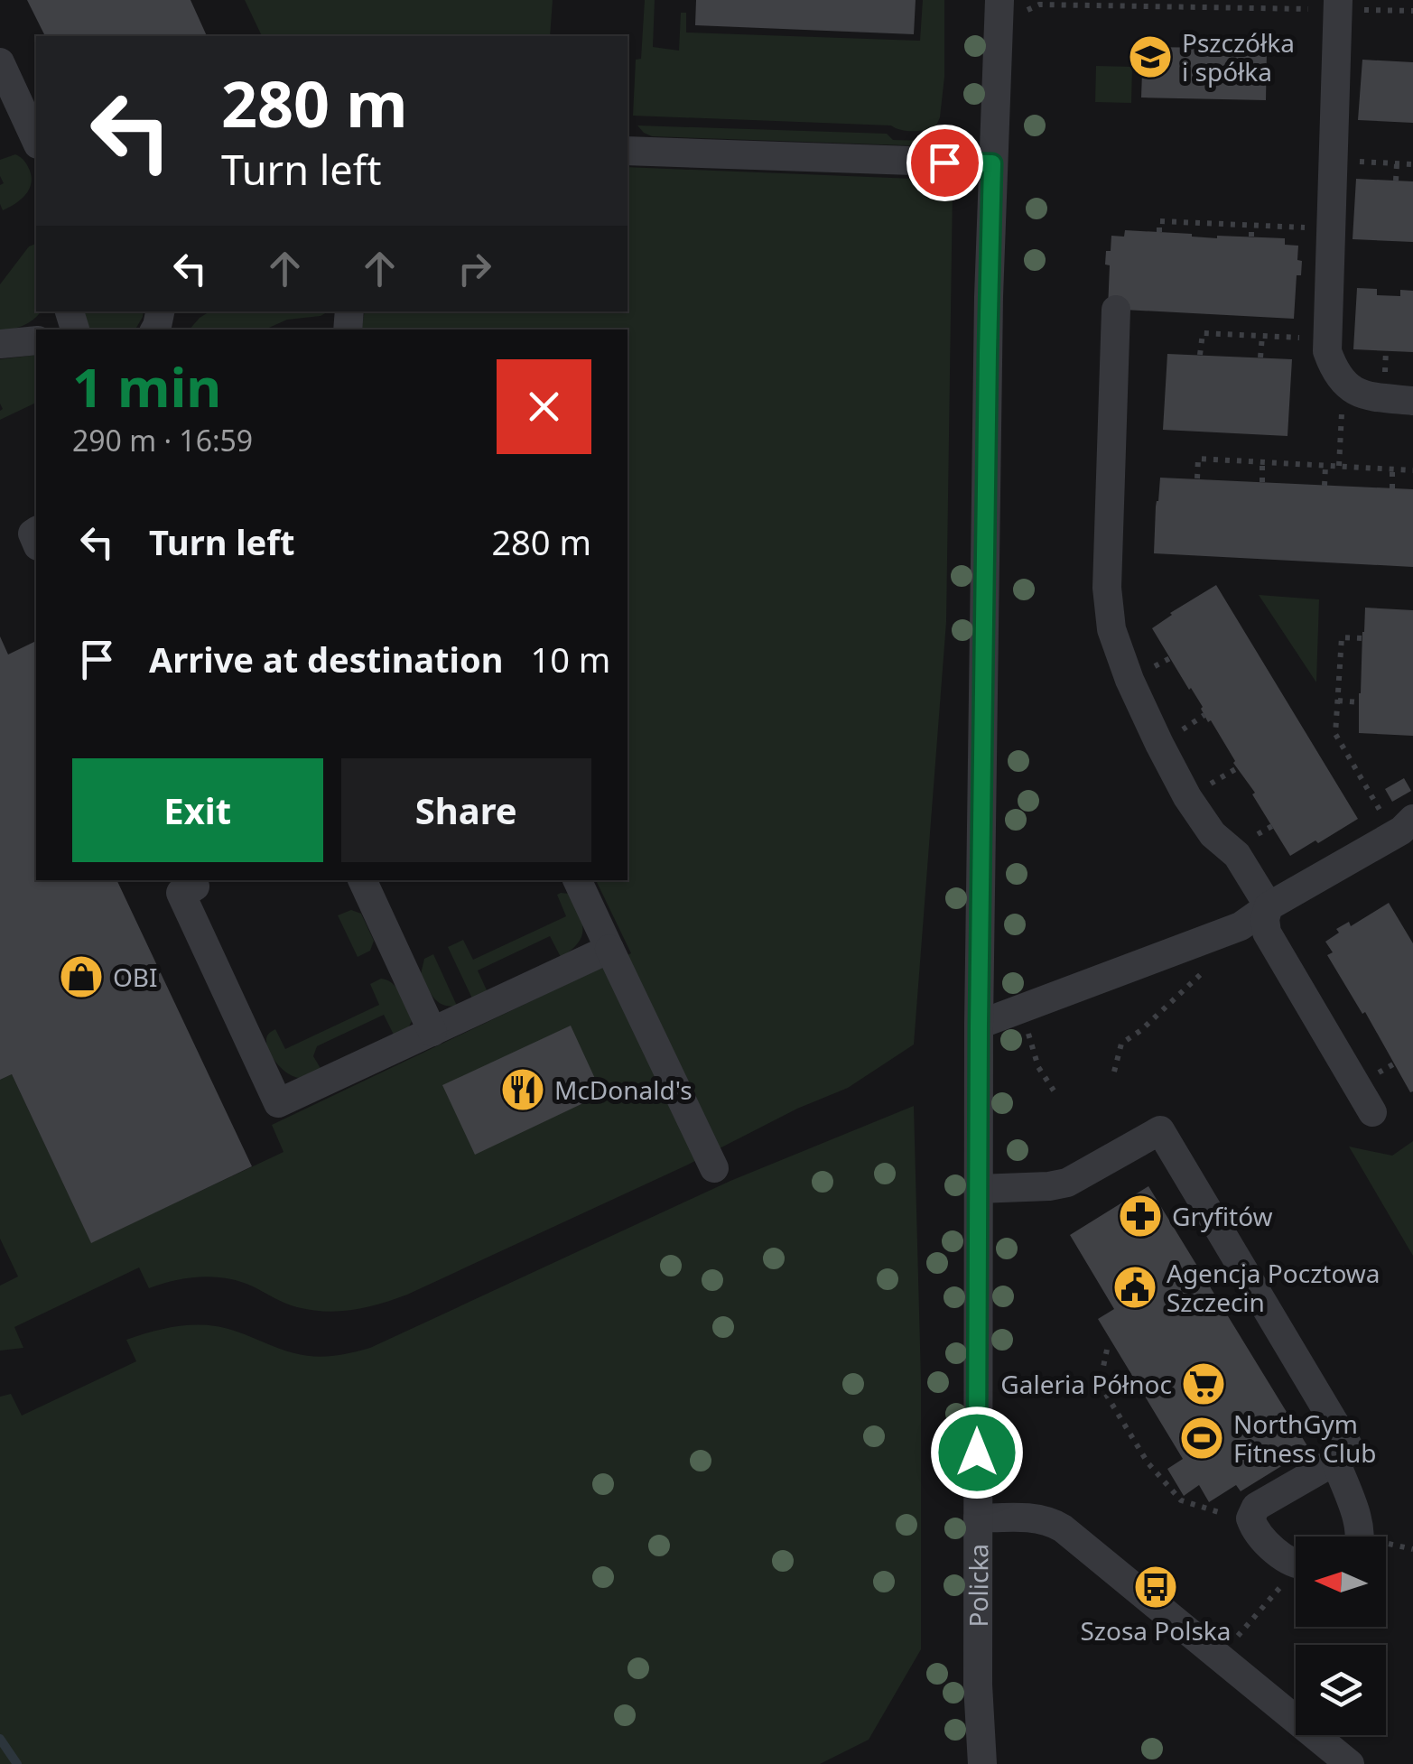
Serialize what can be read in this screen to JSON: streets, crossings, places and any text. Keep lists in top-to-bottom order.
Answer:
{
  "streets": {
    "street": ["Policka"]
  },
  "places": {
    "school or university": ["Pszczółka i spółka"],
    "shop": ["OBI"],
    "restaurant": ["McDonald's"],
    "pharmacy": ["Gryfitów"],
    "public building": ["Agencja Pocztowa Szczecin"],
    "supermarket": ["Galeria Północ"],
    "sports": ["NorthGym Fitness Club"],
    "bus stop": ["Szosa Polska"]
  },
  "north": "left",
  "page": {
    "turn": ["280 m", "Turn left"],
    "heading": ["1 min", "290 m · 16:59"],
    "list": [
      {
        "name": "Turn left",
        "value": "280 m"
      },
      {
        "name": "Arrive at destination",
        "value": "10 m"
      }
    ],
    "buttons": ["Exit", "Share"]
  }
}
